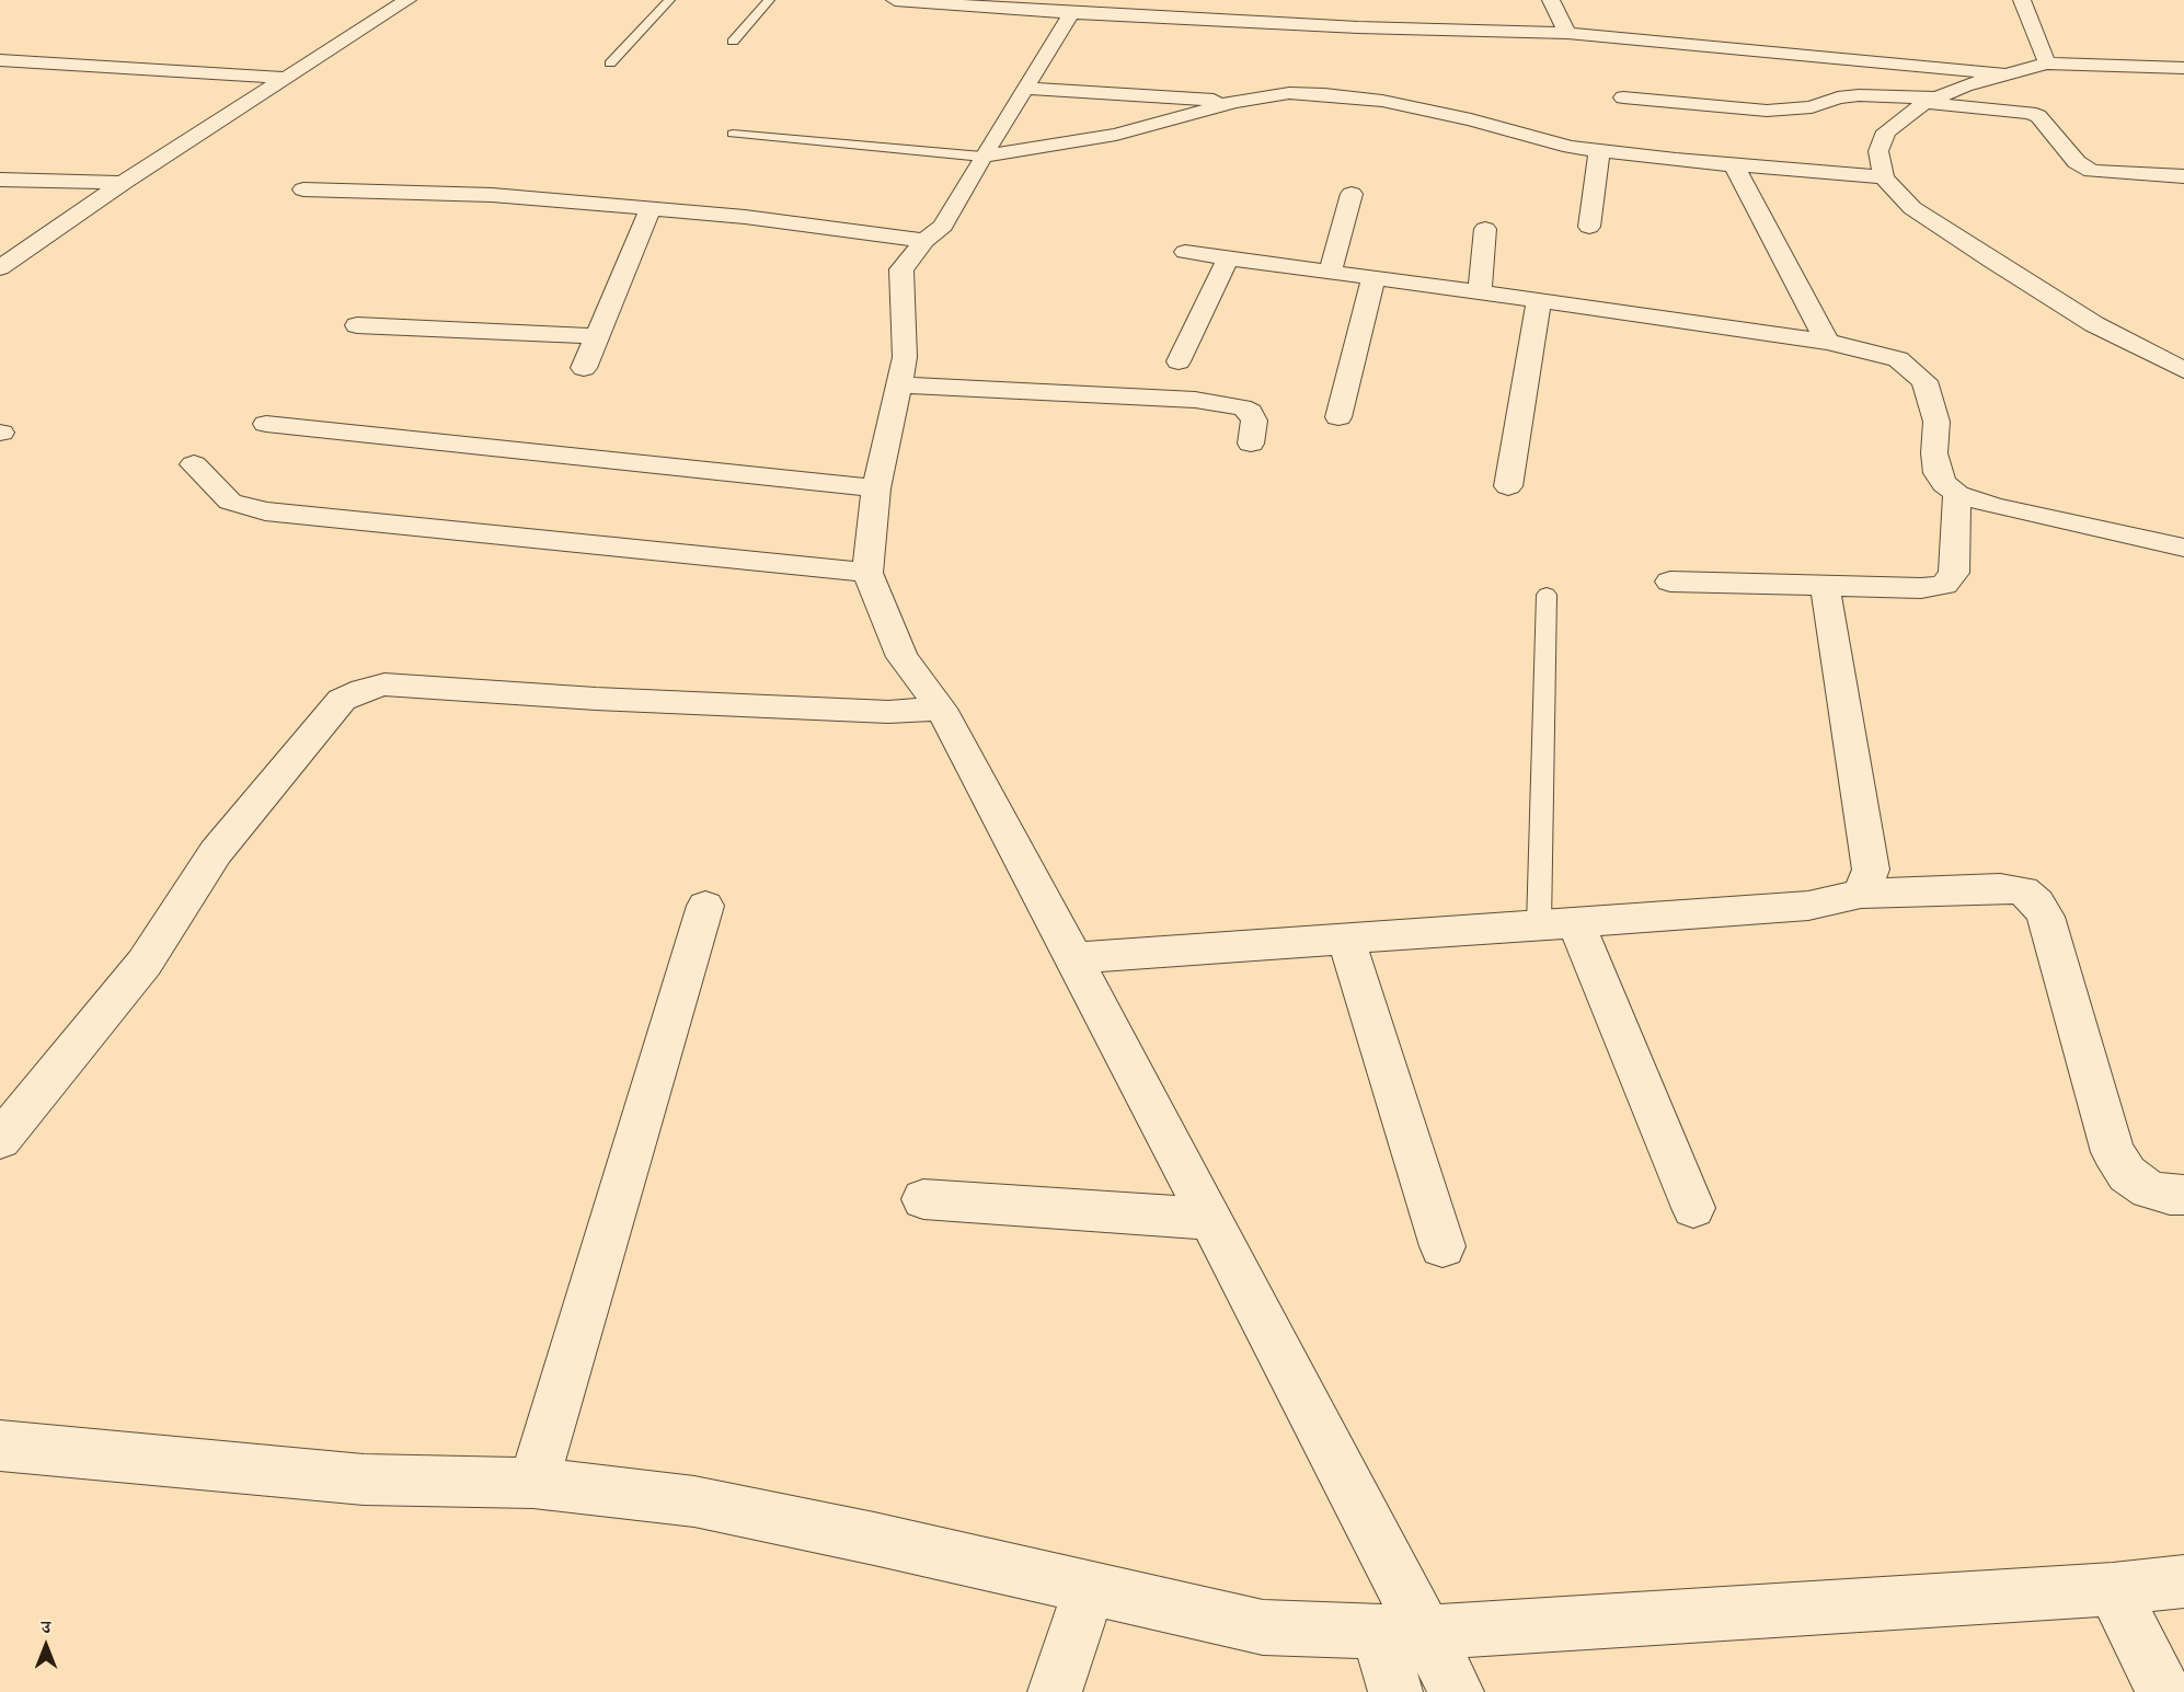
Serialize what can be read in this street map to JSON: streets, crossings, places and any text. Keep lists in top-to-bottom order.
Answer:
{
  "north": "top"
}
